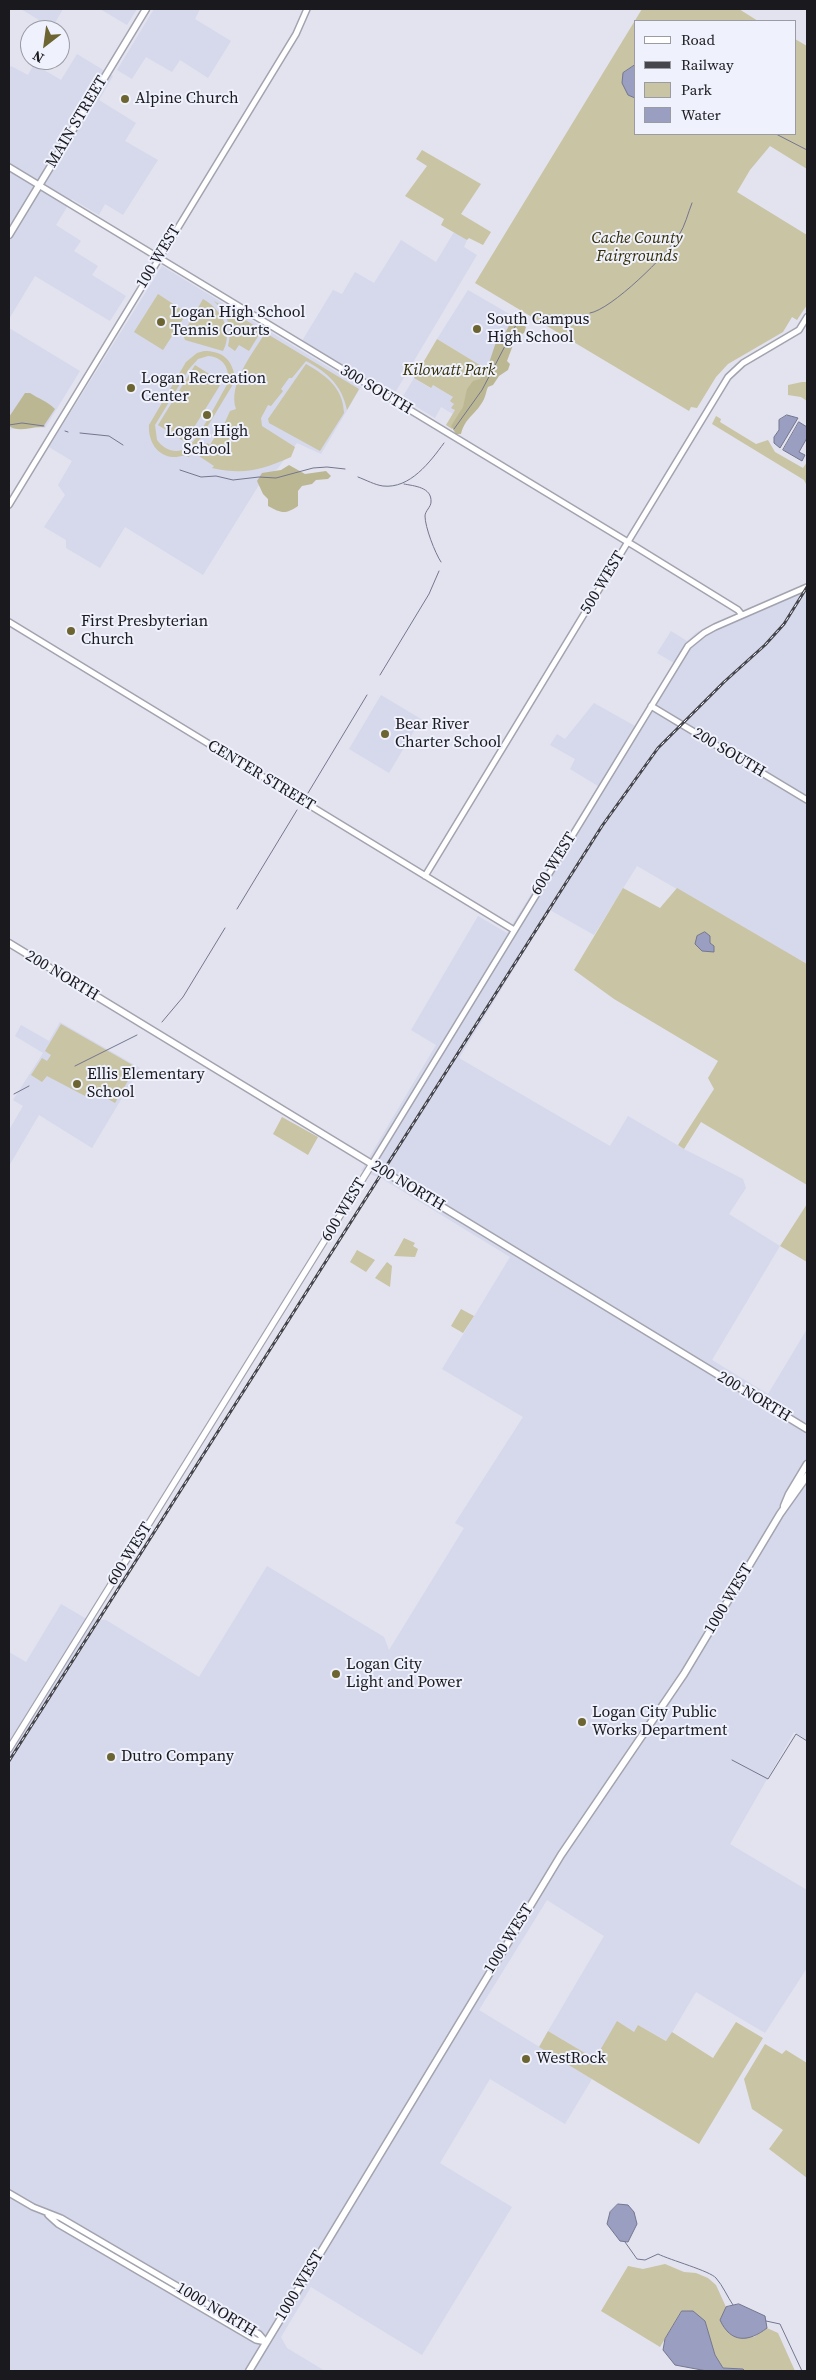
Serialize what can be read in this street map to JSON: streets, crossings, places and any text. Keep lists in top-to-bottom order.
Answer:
{
  "streets": {
    "main road": [
      "MAIN STREET",
      "600 WEST",
      "200 NORTH",
      "1000 WEST"
    ],
    "street": [
      "100 WEST",
      "300 SOUTH",
      "500 WEST",
      "200 SOUTH",
      "CENTER STREET",
      "1000 NORTH"
    ]
  },
  "crossings": [
    ["MAIN STREET", "300 SOUTH"],
    ["100 WEST", "300 SOUTH"],
    ["300 SOUTH", "500 WEST"],
    ["300 SOUTH", "600 WEST"],
    ["500 WEST", "CENTER STREET"],
    ["200 SOUTH", "600 WEST"],
    ["CENTER STREET", "600 WEST"],
    ["600 WEST", "200 NORTH"],
    ["1000 WEST", "1000 NORTH"]
  ],
  "parks": ["Cache County Fairgrounds", "Kilowatt Park"],
  "places": [
    "Alpine Church",
    "Logan High School Tennis Courts",
    "South Campus High School",
    "Logan Recreation Center",
    "Logan High School",
    "First Presbyterian Church",
    "Bear River Charter School",
    "Ellis Elementary School",
    "Logan City Light and Power",
    "Logan City Public Works Department",
    "Dutro Company",
    "WestRock"
  ],
  "legend": [
    "Road",
    "Railway",
    "Park",
    "Water"
  ],
  "north": "bottom left"
}
